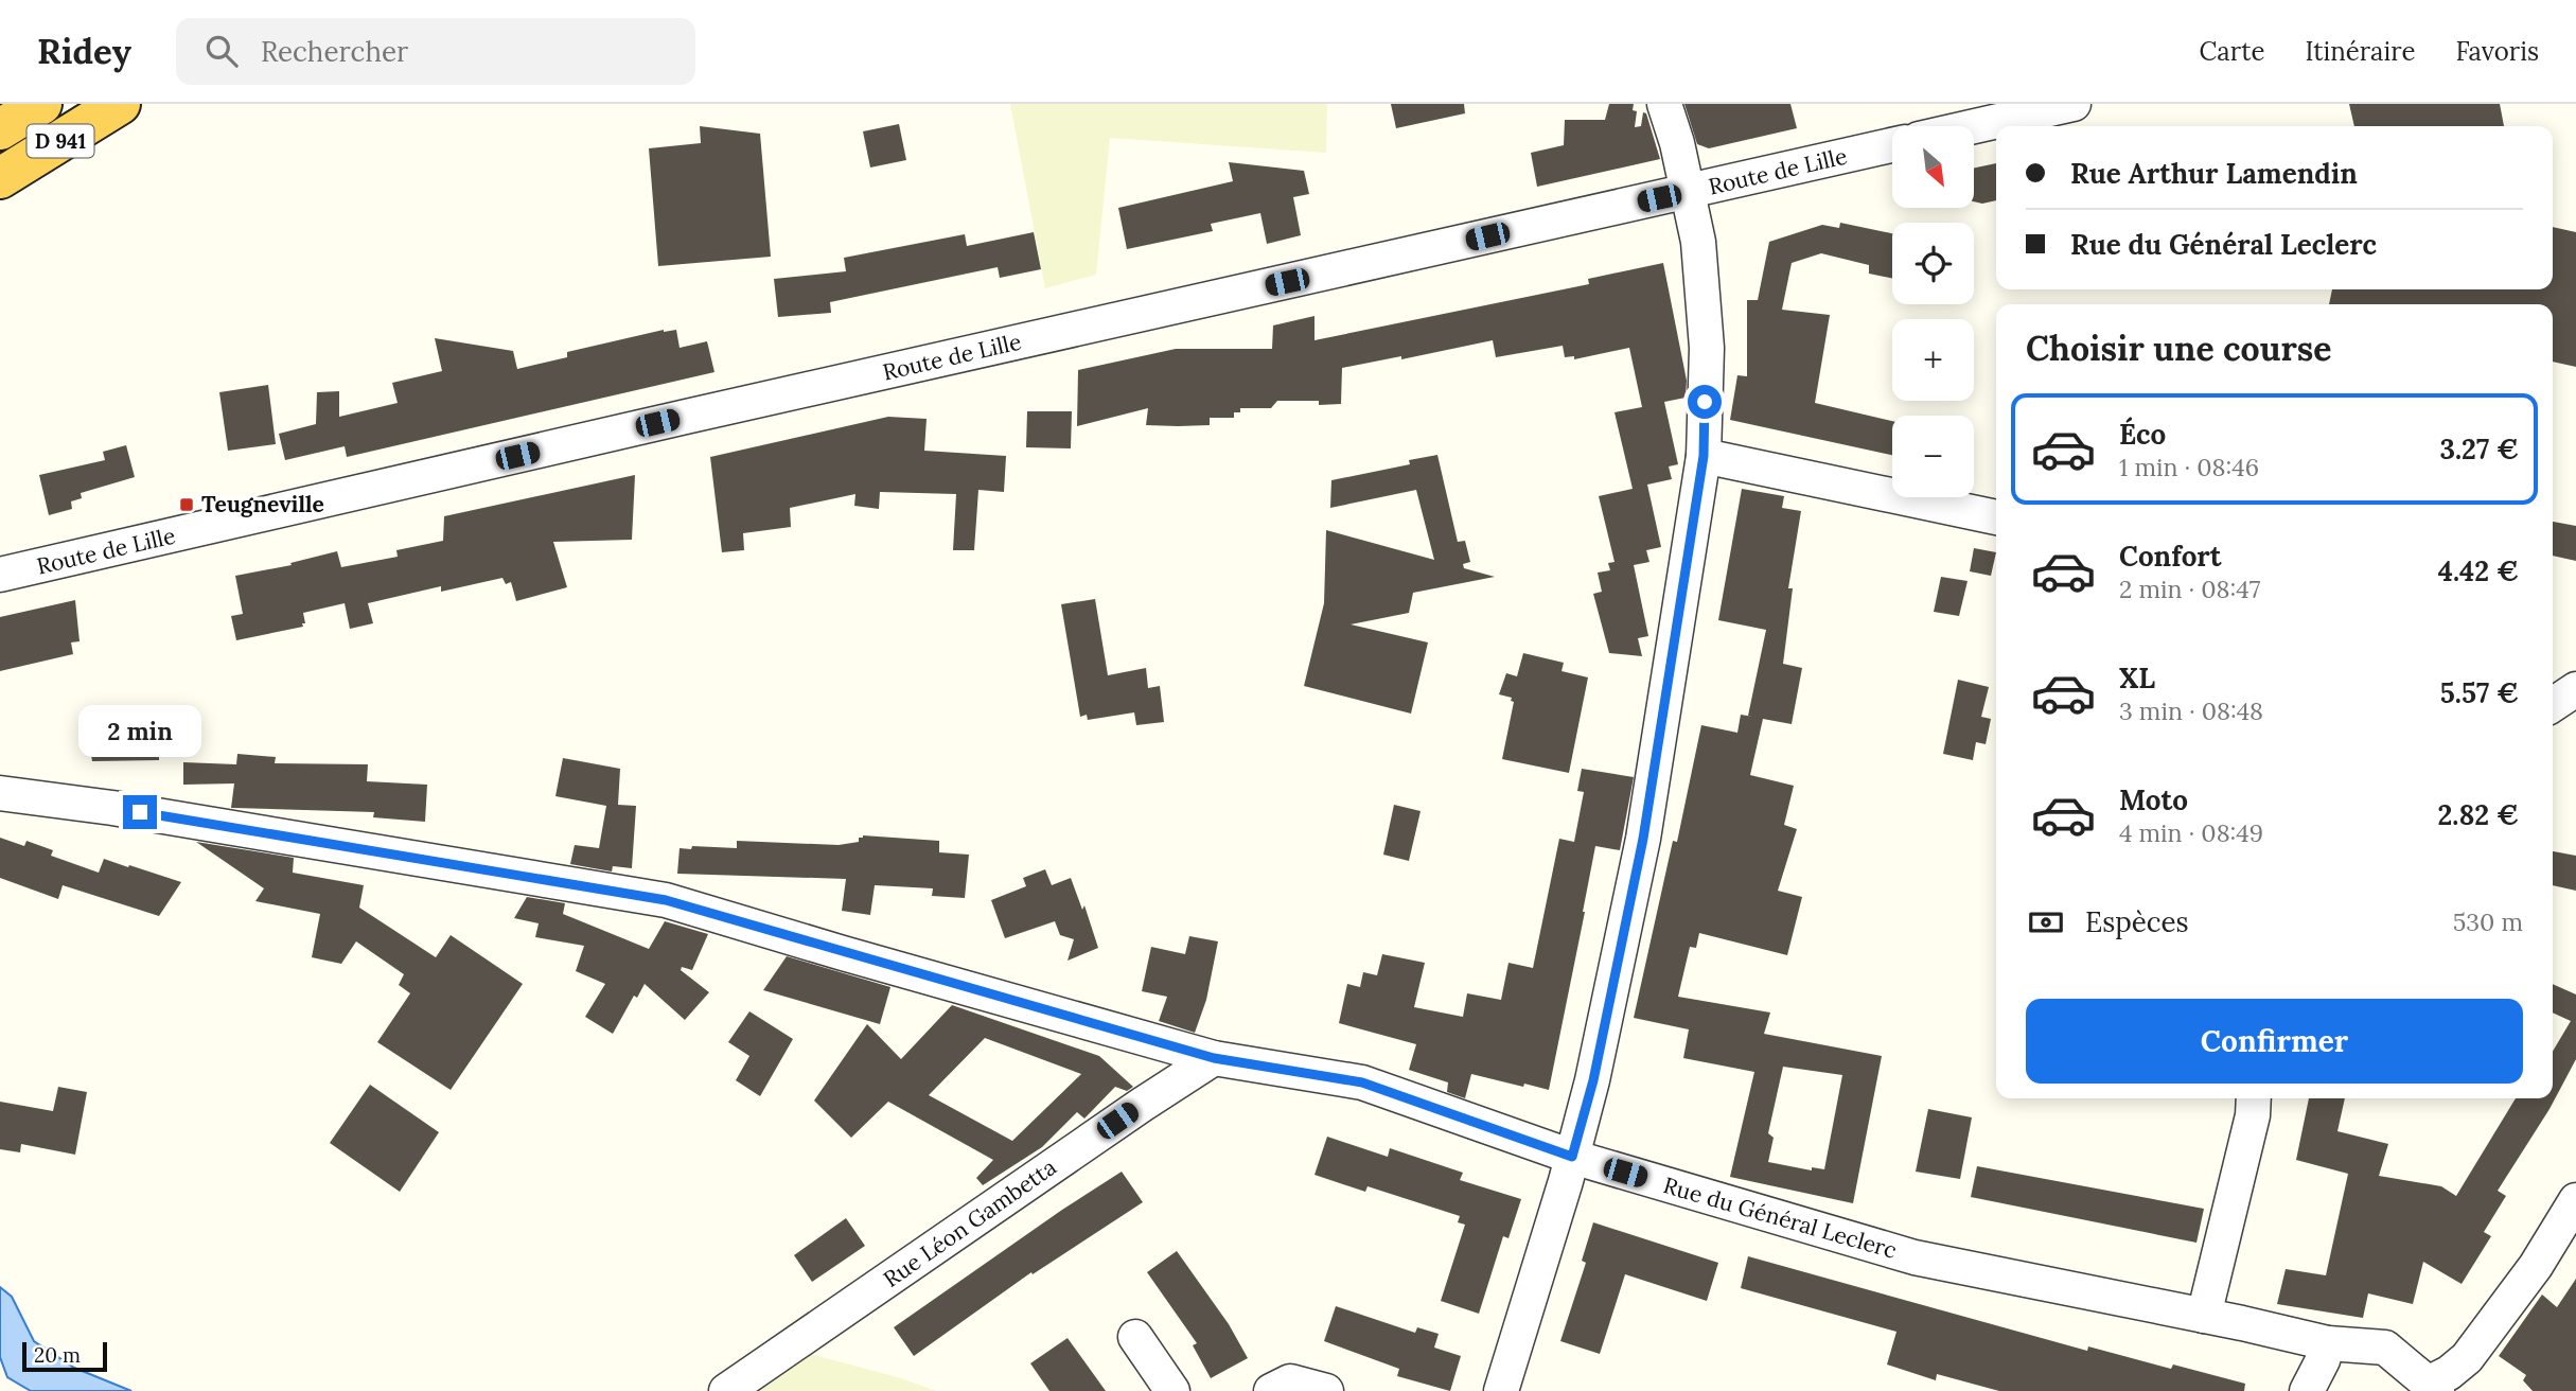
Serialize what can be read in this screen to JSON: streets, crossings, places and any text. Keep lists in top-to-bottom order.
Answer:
{
  "streets": {
    "highway": ["D 941"],
    "street": ["Route de Lille", "Rue du Général Leclerc", "Rue Léon Gambetta"]
  },
  "crossings": [
    ["Rue du Général Leclerc", "Rue Léon Gambetta"]
  ],
  "places": {
    "transit": ["Teugneville"]
  },
  "scale_bar": "20 m",
  "north": "bottom right",
  "page": {
    "header": "Ridey",
    "search": "Rechercher",
    "nav": ["Carte", "Itinéraire", "Favoris"],
    "map_buttons": ["+", "−"],
    "banner": ["Rue Arthur Lamendin", "Rue du Général Leclerc"],
    "heading": "Choisir une course",
    "list": [
      {
        "name": "Éco",
        "note": "1 min · 08:46",
        "value": "3.27 €"
      },
      {
        "name": "Confort",
        "note": "2 min · 08:47",
        "value": "4.42 €"
      },
      {
        "name": "XL",
        "note": "3 min · 08:48",
        "value": "5.57 €"
      },
      {
        "name": "Moto",
        "note": "4 min · 08:49",
        "value": "2.82 €"
      }
    ],
    "bubble": "2 min",
    "pay": ["Espèces", "530 m"],
    "buttons": "Confirmer",
    "scale": "20 m"
  }
}
